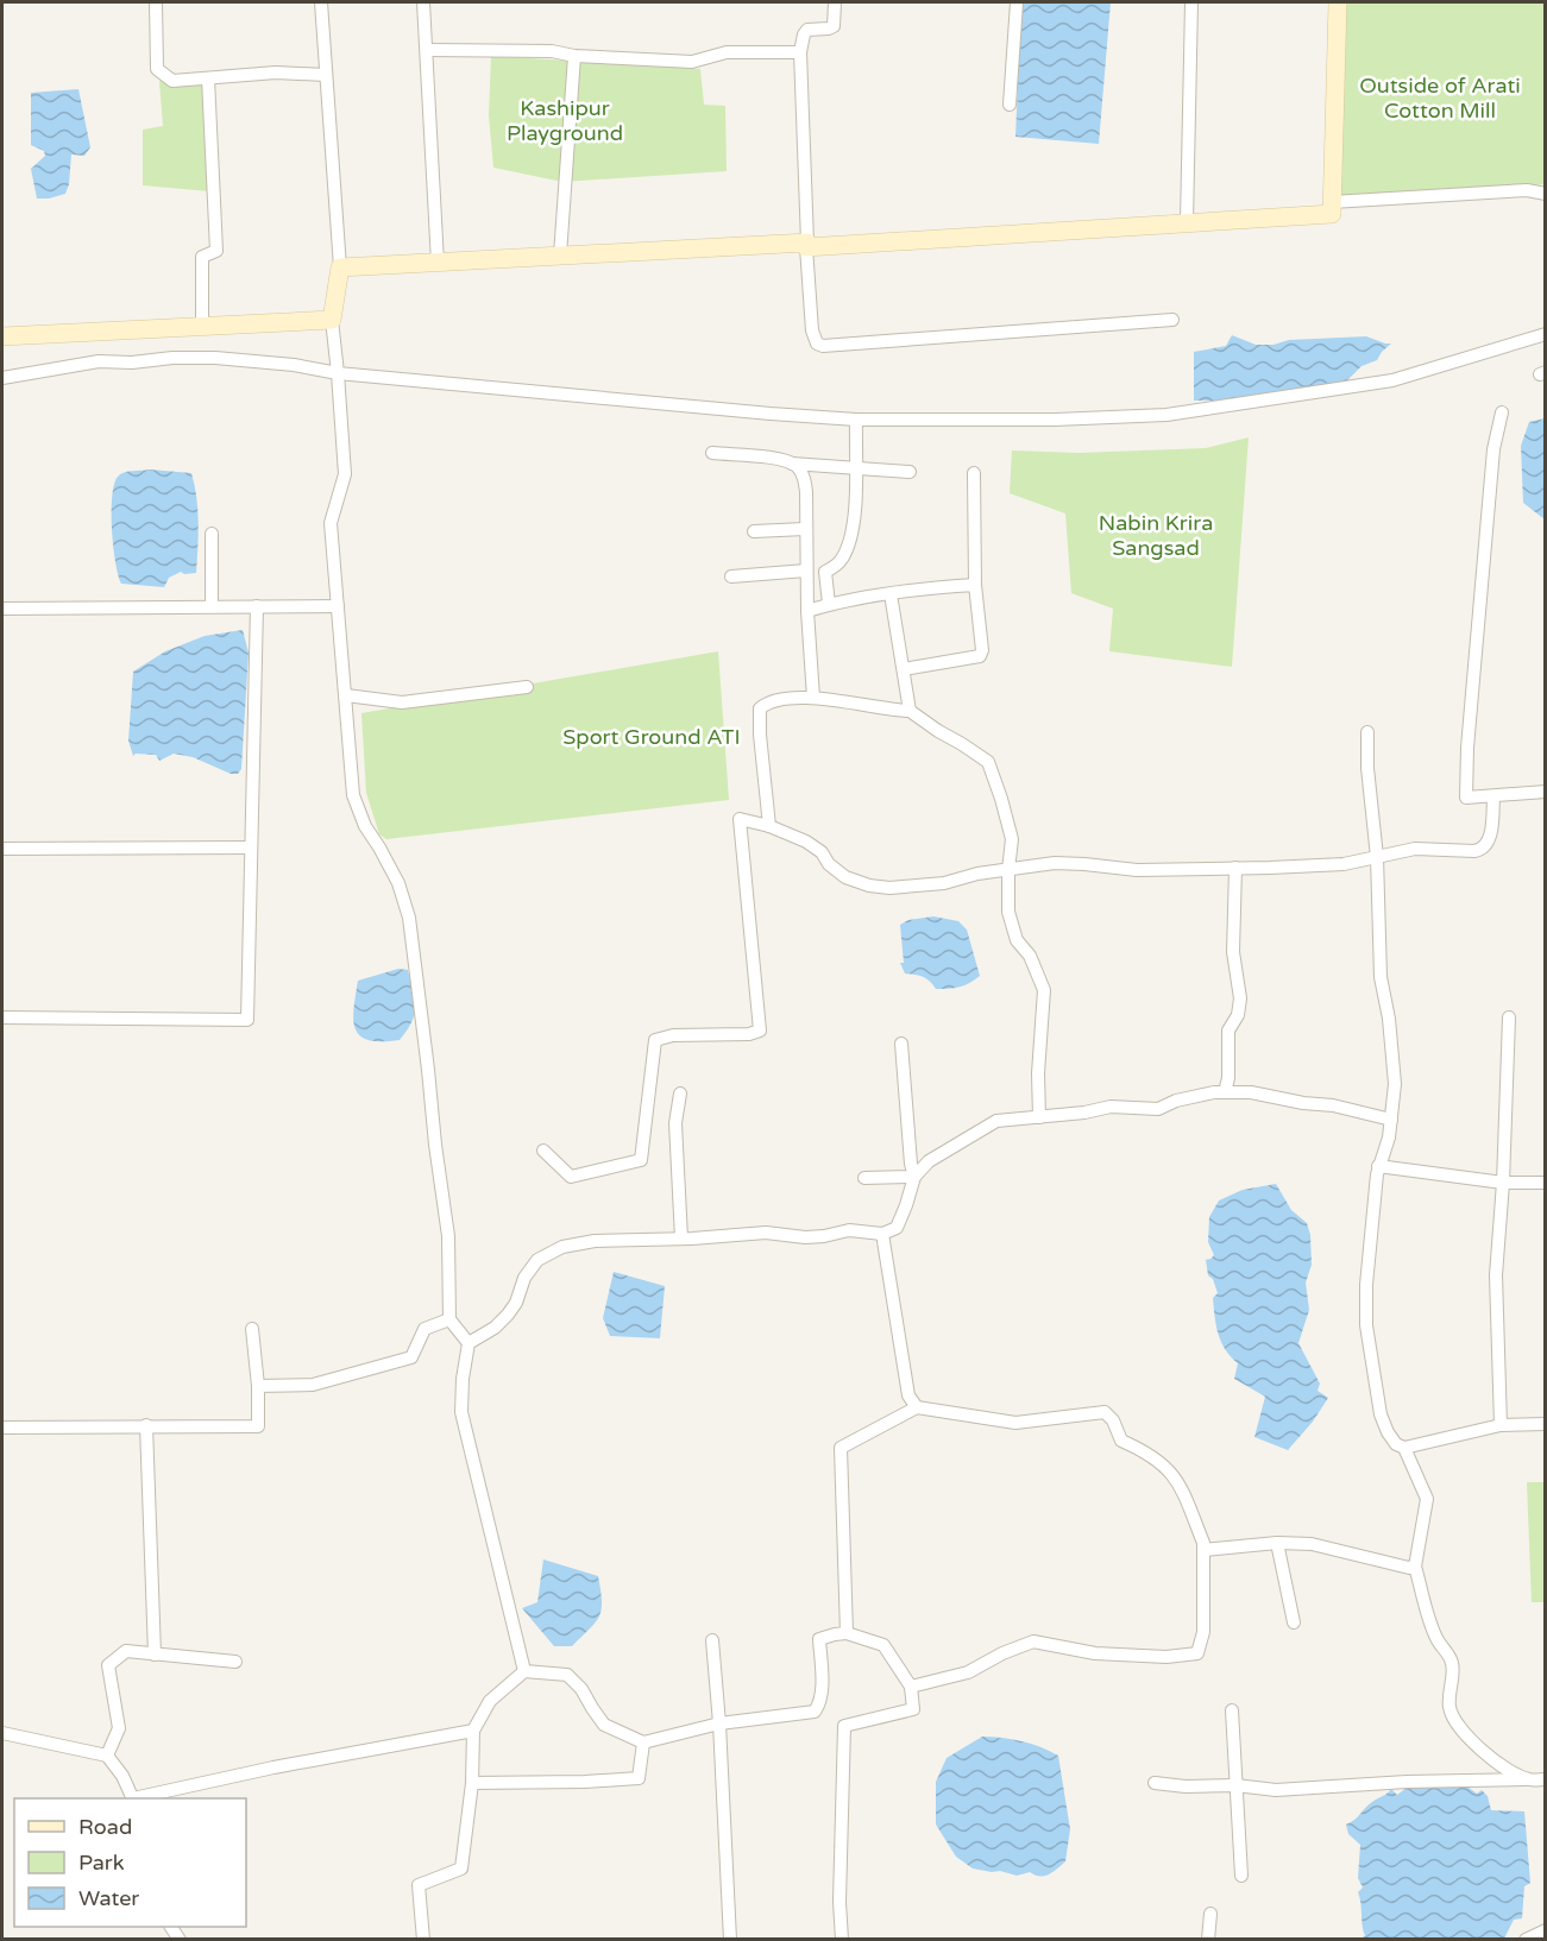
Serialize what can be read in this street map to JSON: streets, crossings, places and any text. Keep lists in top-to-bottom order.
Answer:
{
  "parks": [
    "Outside of Arati Cotton Mill",
    "Kashipur Playground",
    "Nabin Krira Sangsad",
    "Sport Ground ATI"
  ],
  "legend": ["Road", "Park", "Water"]
}
